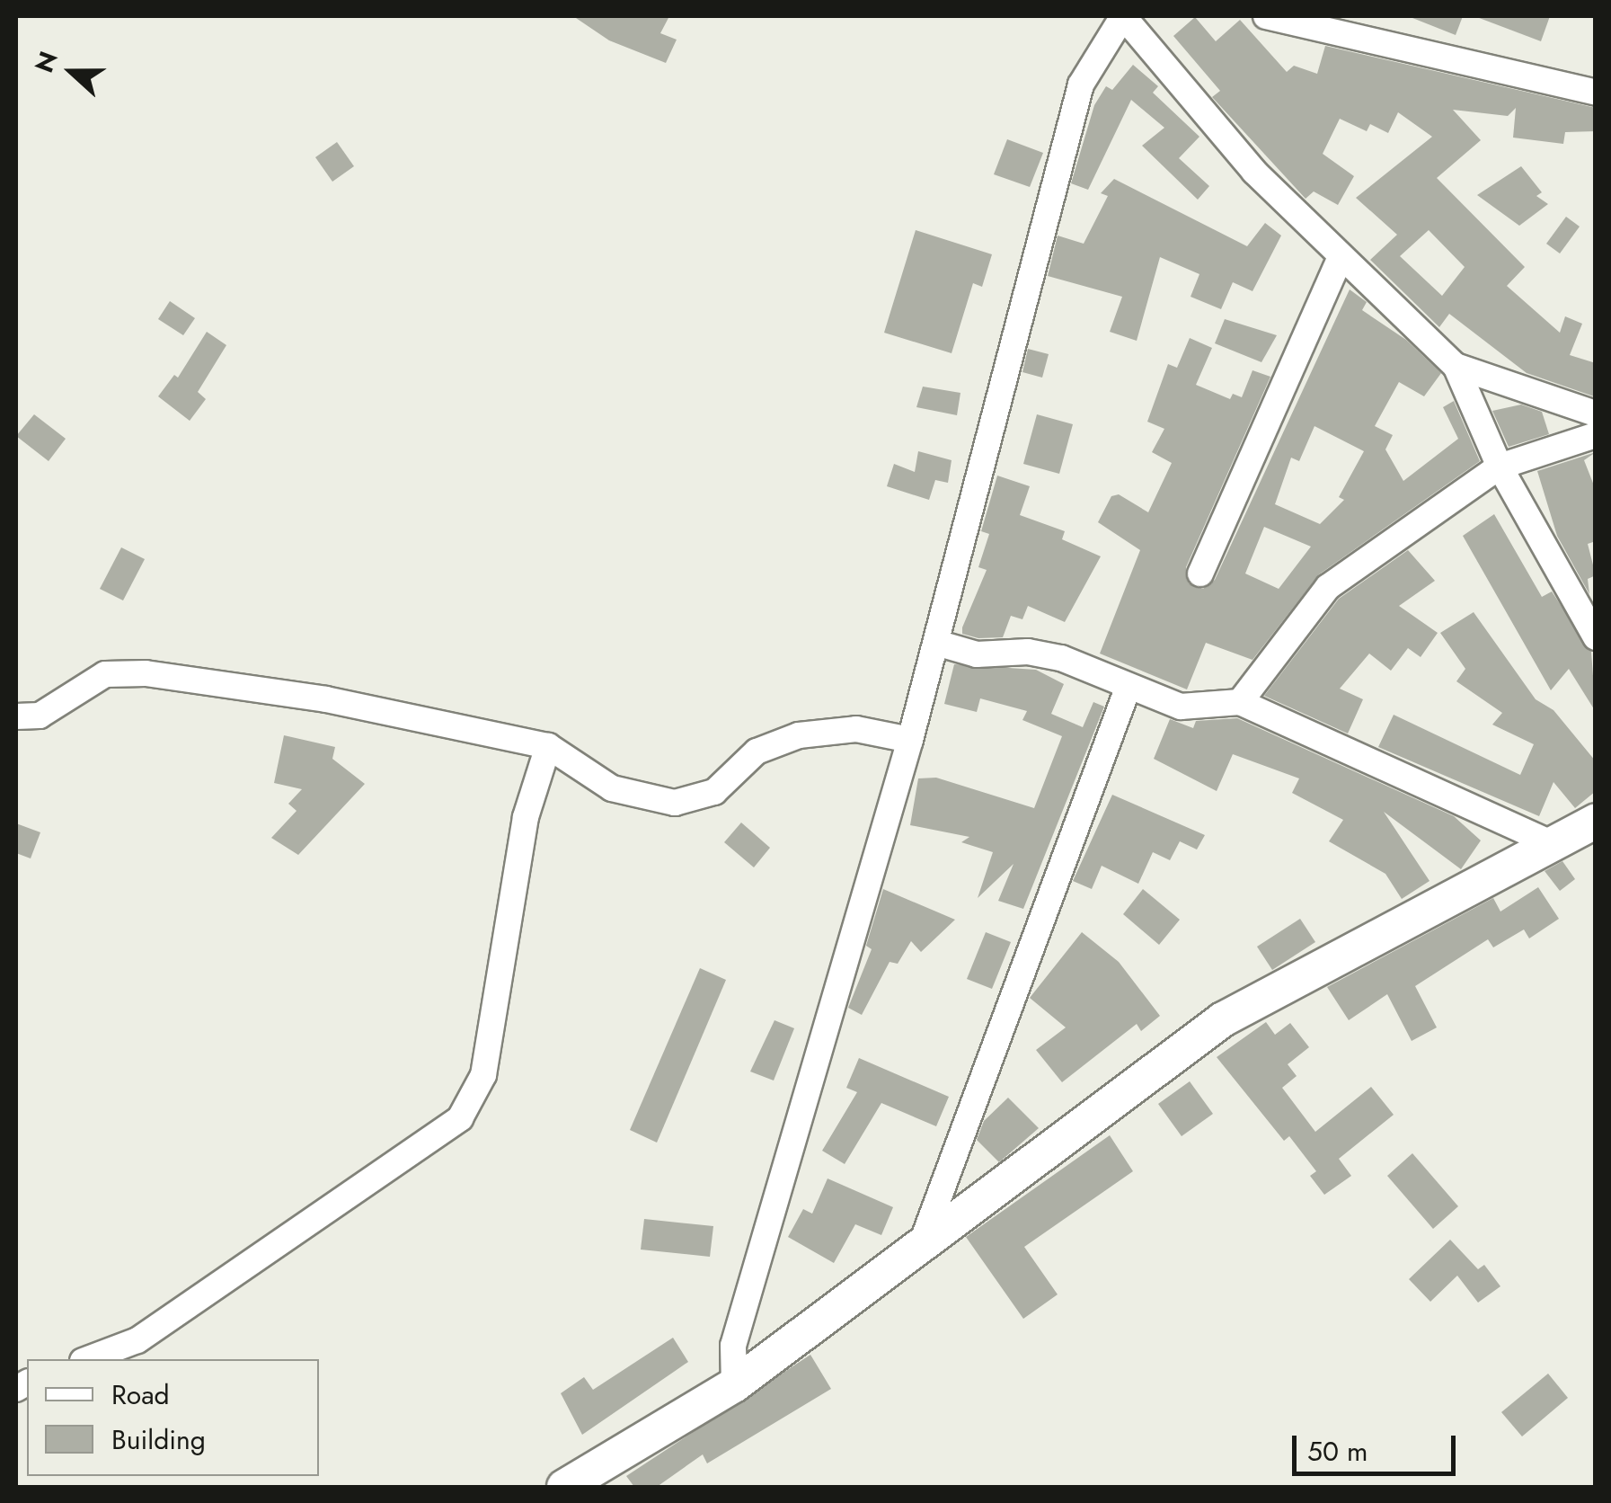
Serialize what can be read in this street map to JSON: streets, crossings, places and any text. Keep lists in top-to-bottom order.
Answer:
{
  "legend": ["Road", "Building"],
  "scale_bar": "50 m",
  "north": "left"
}
